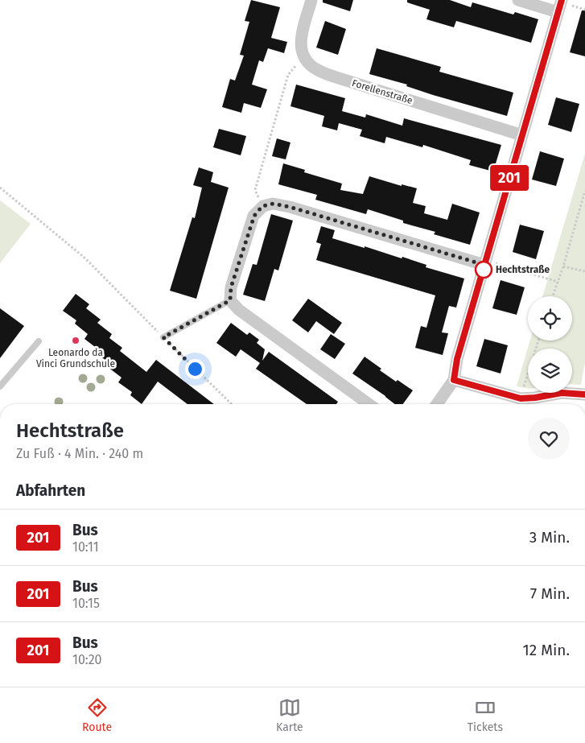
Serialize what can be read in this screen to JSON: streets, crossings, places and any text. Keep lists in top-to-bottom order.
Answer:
{
  "streets": {
    "street": ["Forellenstraße"]
  },
  "places": ["Hechtstraße", "Leonardo da Vinci Grundschule"],
  "lines": ["bus line 201"],
  "page": {
    "on_map": "201",
    "heading": [
      ["Hechtstraße", "Zu Fuß · 4 Min. · 240 m"],
      "Abfahrten"
    ],
    "list": [
      {
        "mark": "201",
        "name": "Bus",
        "note": "10:11",
        "value": "3 Min."
      },
      {
        "mark": "201",
        "name": "Bus",
        "note": "10:15",
        "value": "7 Min."
      },
      {
        "mark": "201",
        "name": "Bus",
        "note": "10:20",
        "value": "12 Min."
      }
    ],
    "tabs": ["Route", "Karte", "Tickets"]
  }
}
